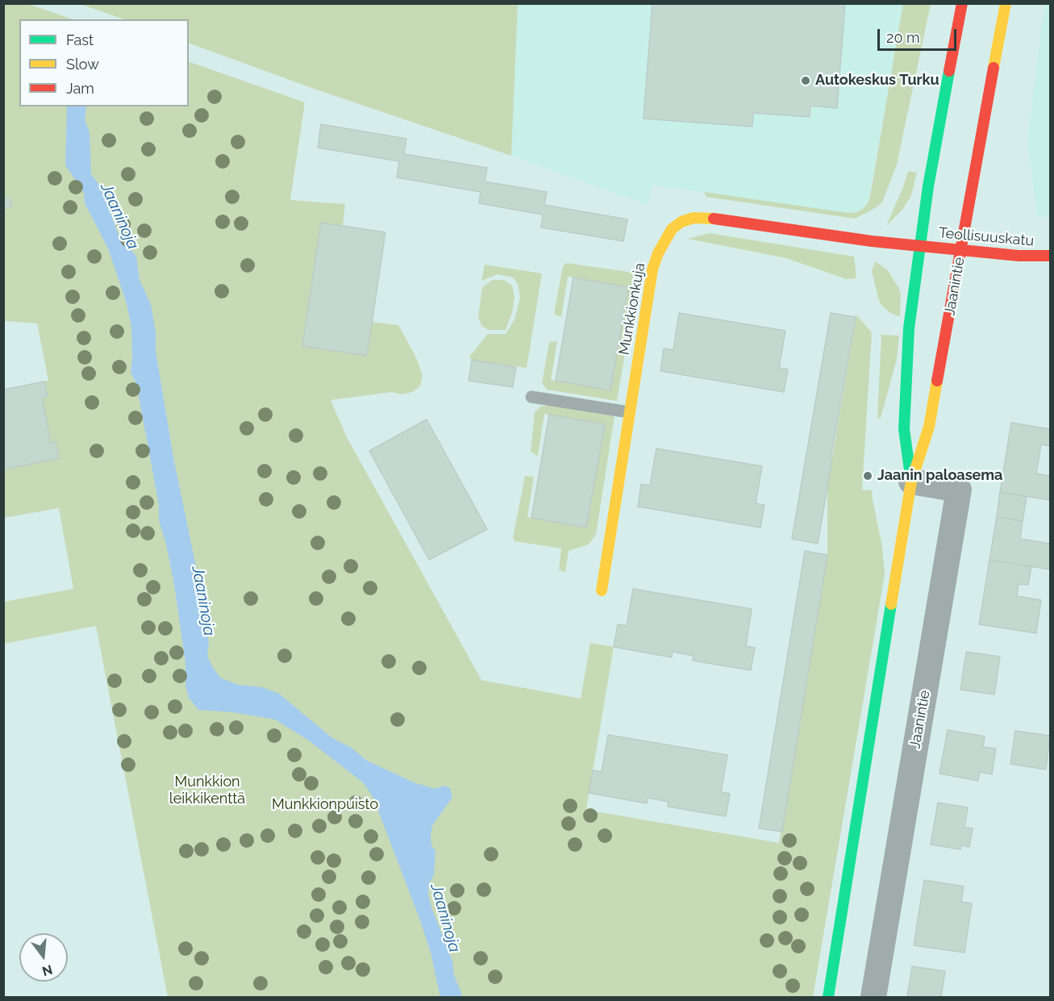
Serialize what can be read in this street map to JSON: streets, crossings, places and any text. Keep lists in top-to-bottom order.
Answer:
{
  "streets": {
    "main road": ["Teollisuuskatu", "Jaanintie", "Munkkionkuja"]
  },
  "crossings": [
    ["Teollisuuskatu", "Jaanintie"],
    ["Teollisuuskatu", "Munkkionkuja"],
    ["Jaanintie", "Munkkionkuja"]
  ],
  "water": ["Jaaninoja"],
  "parks": ["Munkkion leikkikenttä", "Munkkionpuisto"],
  "places": ["Autokeskus Turku", "Jaanin paloasema"],
  "legend": ["Fast", "Slow", "Jam"],
  "scale_bar": "20 m",
  "north": "bottom"
}
